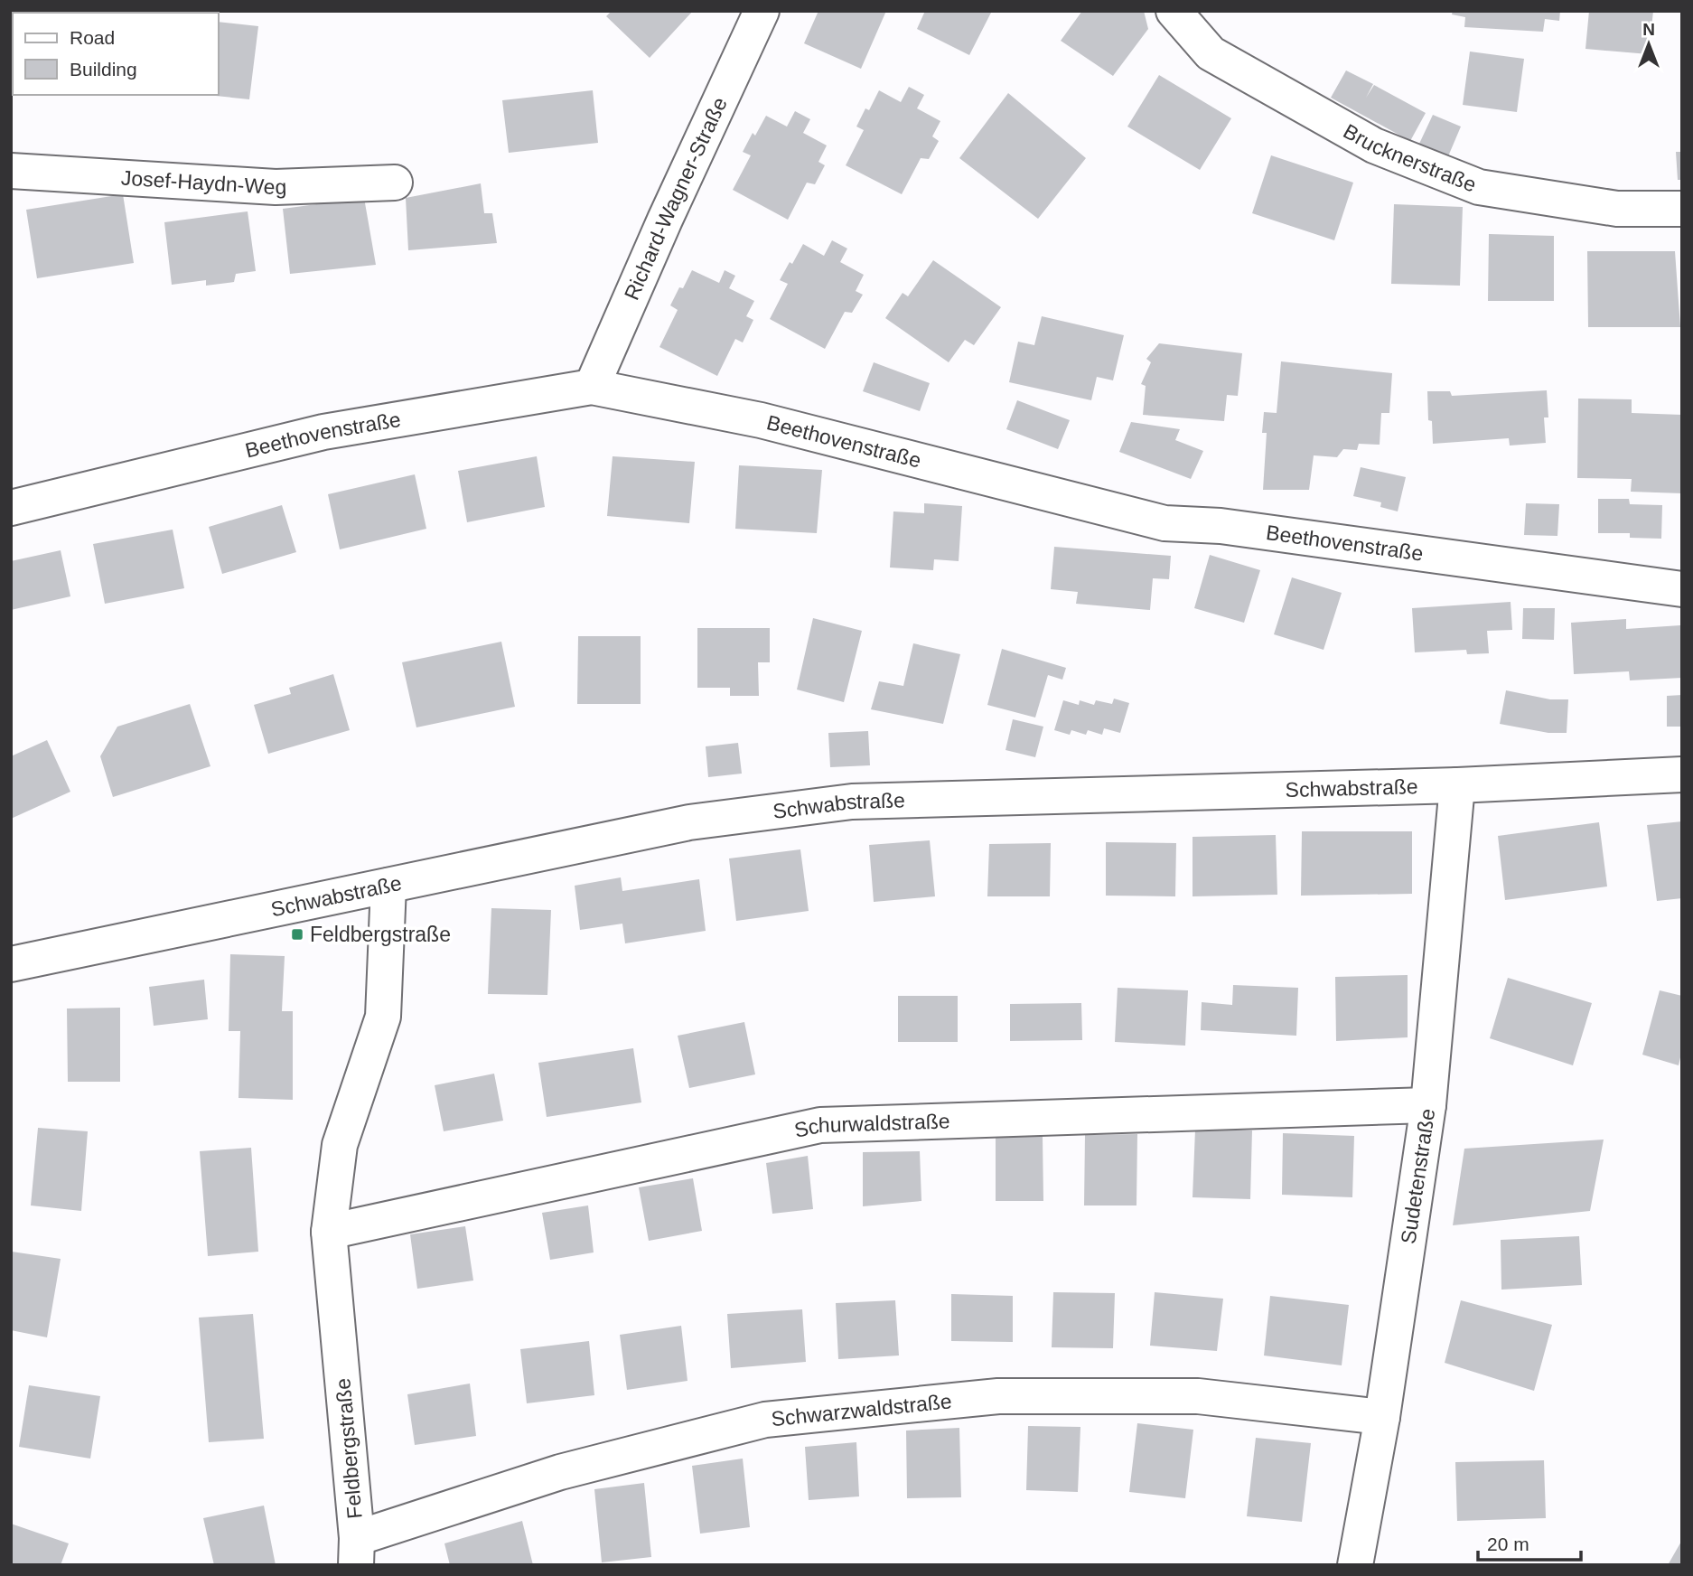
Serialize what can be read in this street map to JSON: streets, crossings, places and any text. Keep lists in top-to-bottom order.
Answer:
{
  "streets": {
    "street": [
      "Brucknerstraße",
      "Josef-Haydn-Weg",
      "Richard-Wagner-Straße",
      "Beethovenstraße",
      "Schwabstraße",
      "Schurwaldstraße",
      "Sudetenstraße",
      "Schwarzwaldstraße",
      "Feldbergstraße"
    ]
  },
  "crossings": [
    ["Richard-Wagner-Straße", "Beethovenstraße"],
    ["Schwabstraße", "Sudetenstraße"],
    ["Schwabstraße", "Feldbergstraße"],
    ["Schurwaldstraße", "Sudetenstraße"],
    ["Schurwaldstraße", "Feldbergstraße"],
    ["Sudetenstraße", "Schwarzwaldstraße"],
    ["Schwarzwaldstraße", "Feldbergstraße"]
  ],
  "places": {
    "transit": ["Feldbergstraße"]
  },
  "legend": ["Road", "Building"],
  "scale_bar": "20 m",
  "north": "top"
}
